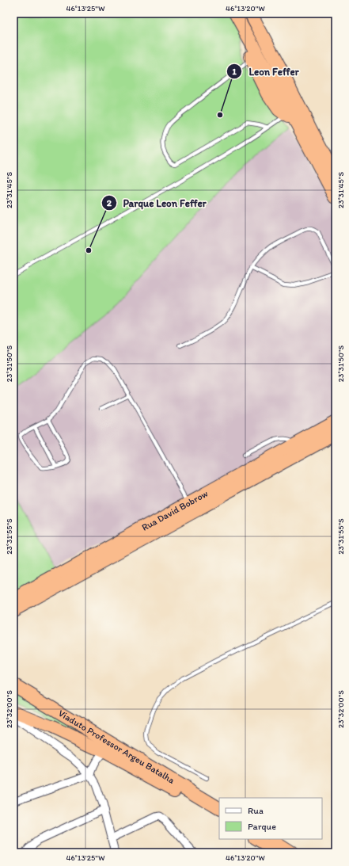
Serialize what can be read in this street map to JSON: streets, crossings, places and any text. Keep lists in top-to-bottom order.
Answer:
{
  "streets": {
    "highway": ["Rua David Bobrow", "Viaduto Professor Argeu Batalha"]
  },
  "places": ["Leon Feffer", "Parque Leon Feffer"],
  "legend": ["Rua", "Parque"],
  "coordinates": [
    "46°13'25\"W",
    "46°13'20\"W",
    "23°31'45\"S",
    "23°31'50\"S",
    "23°31'55\"S",
    "23°32'00\"S"
  ]
}
